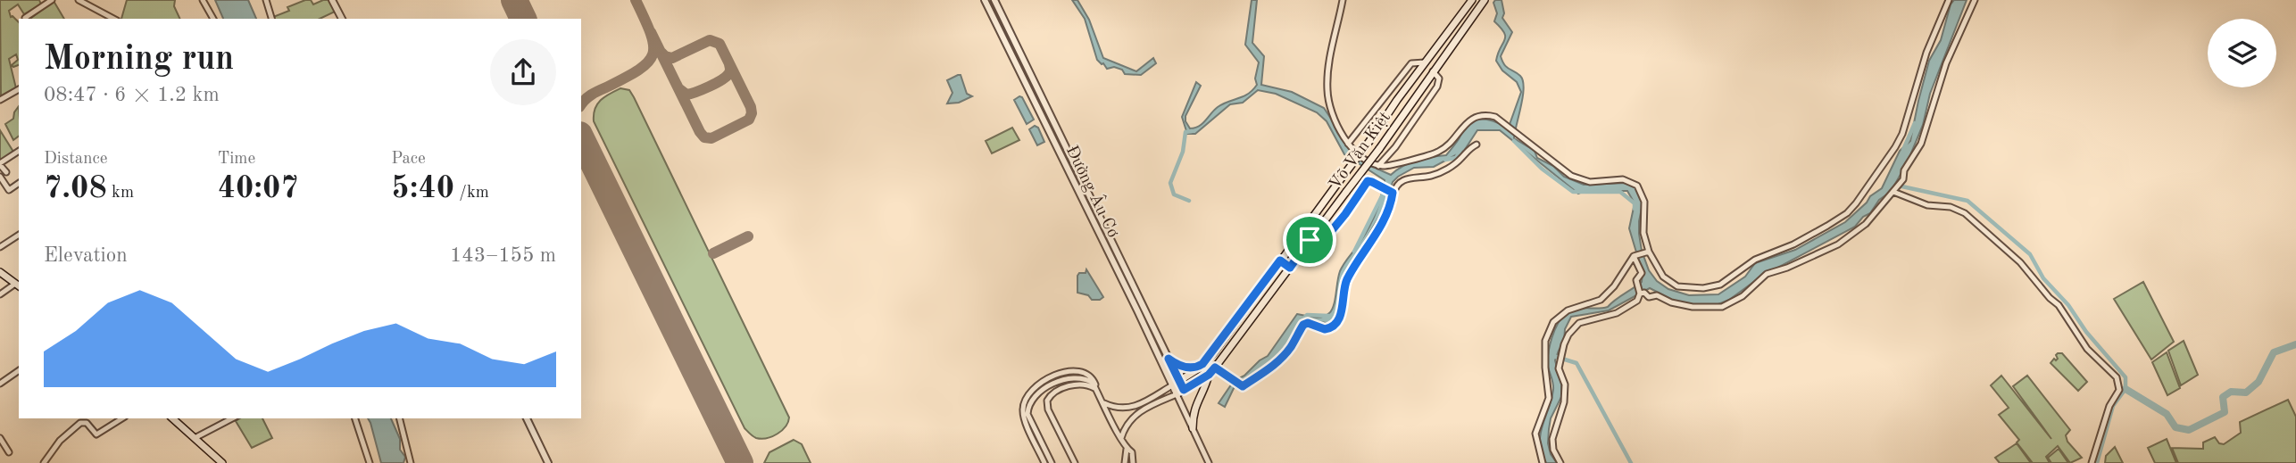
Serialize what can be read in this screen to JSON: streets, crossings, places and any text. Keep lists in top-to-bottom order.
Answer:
{
  "streets": {
    "main road": ["Võ Văn Kiệt"],
    "street": ["Đường Âu Cơ"]
  },
  "crossings": [
    ["Võ Văn Kiệt", "Đường Âu Cơ"]
  ],
  "page": {
    "heading": ["Morning run", "08:47 · 6 × 1.2 km"],
    "stats": [
      ["Distance", "7.08 km"],
      ["Time", "40:07"],
      ["Pace", "5:40 /km"]
    ],
    "chart": ["Elevation", "143–155 m"]
  }
}
